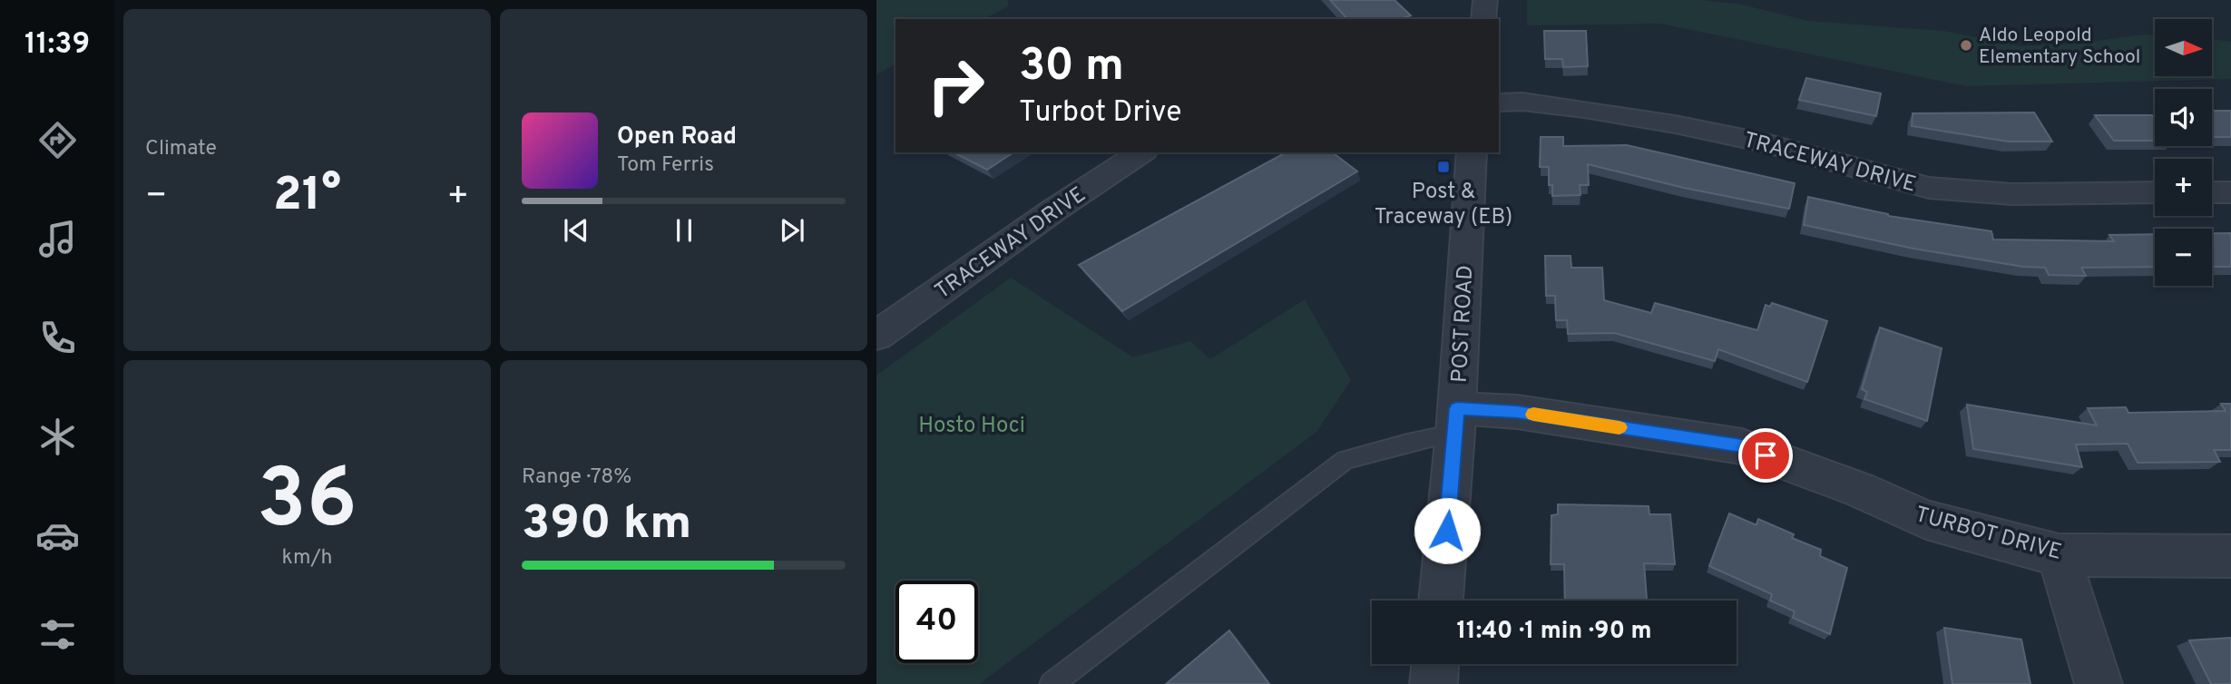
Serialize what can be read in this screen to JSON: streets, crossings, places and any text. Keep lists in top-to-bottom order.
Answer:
{
  "streets": {
    "street": ["TRACEWAY DRIVE", "POST ROAD", "TURBOT DRIVE"]
  },
  "crossings": [
    ["POST ROAD", "TURBOT DRIVE"]
  ],
  "parks": ["Hosto Hoci"],
  "places": {
    "other": ["Aldo Leopold Elementary School"],
    "transit": ["Post & Traceway (EB)"]
  },
  "north": "right",
  "page": {
    "tabs": "11:39",
    "tile": [
      "Climate",
      ["36", "km/h"],
      ["Range · 78%", "390 km"]
    ],
    "map_buttons": ["+", "−"],
    "turn": ["30 m", "Turbot Drive"],
    "song": ["Open Road", "Tom Ferris"],
    "heat": ["−", "21°", "+"],
    "limit": "40",
    "trip": "11:40 · 1 min · 90 m"
  }
}
